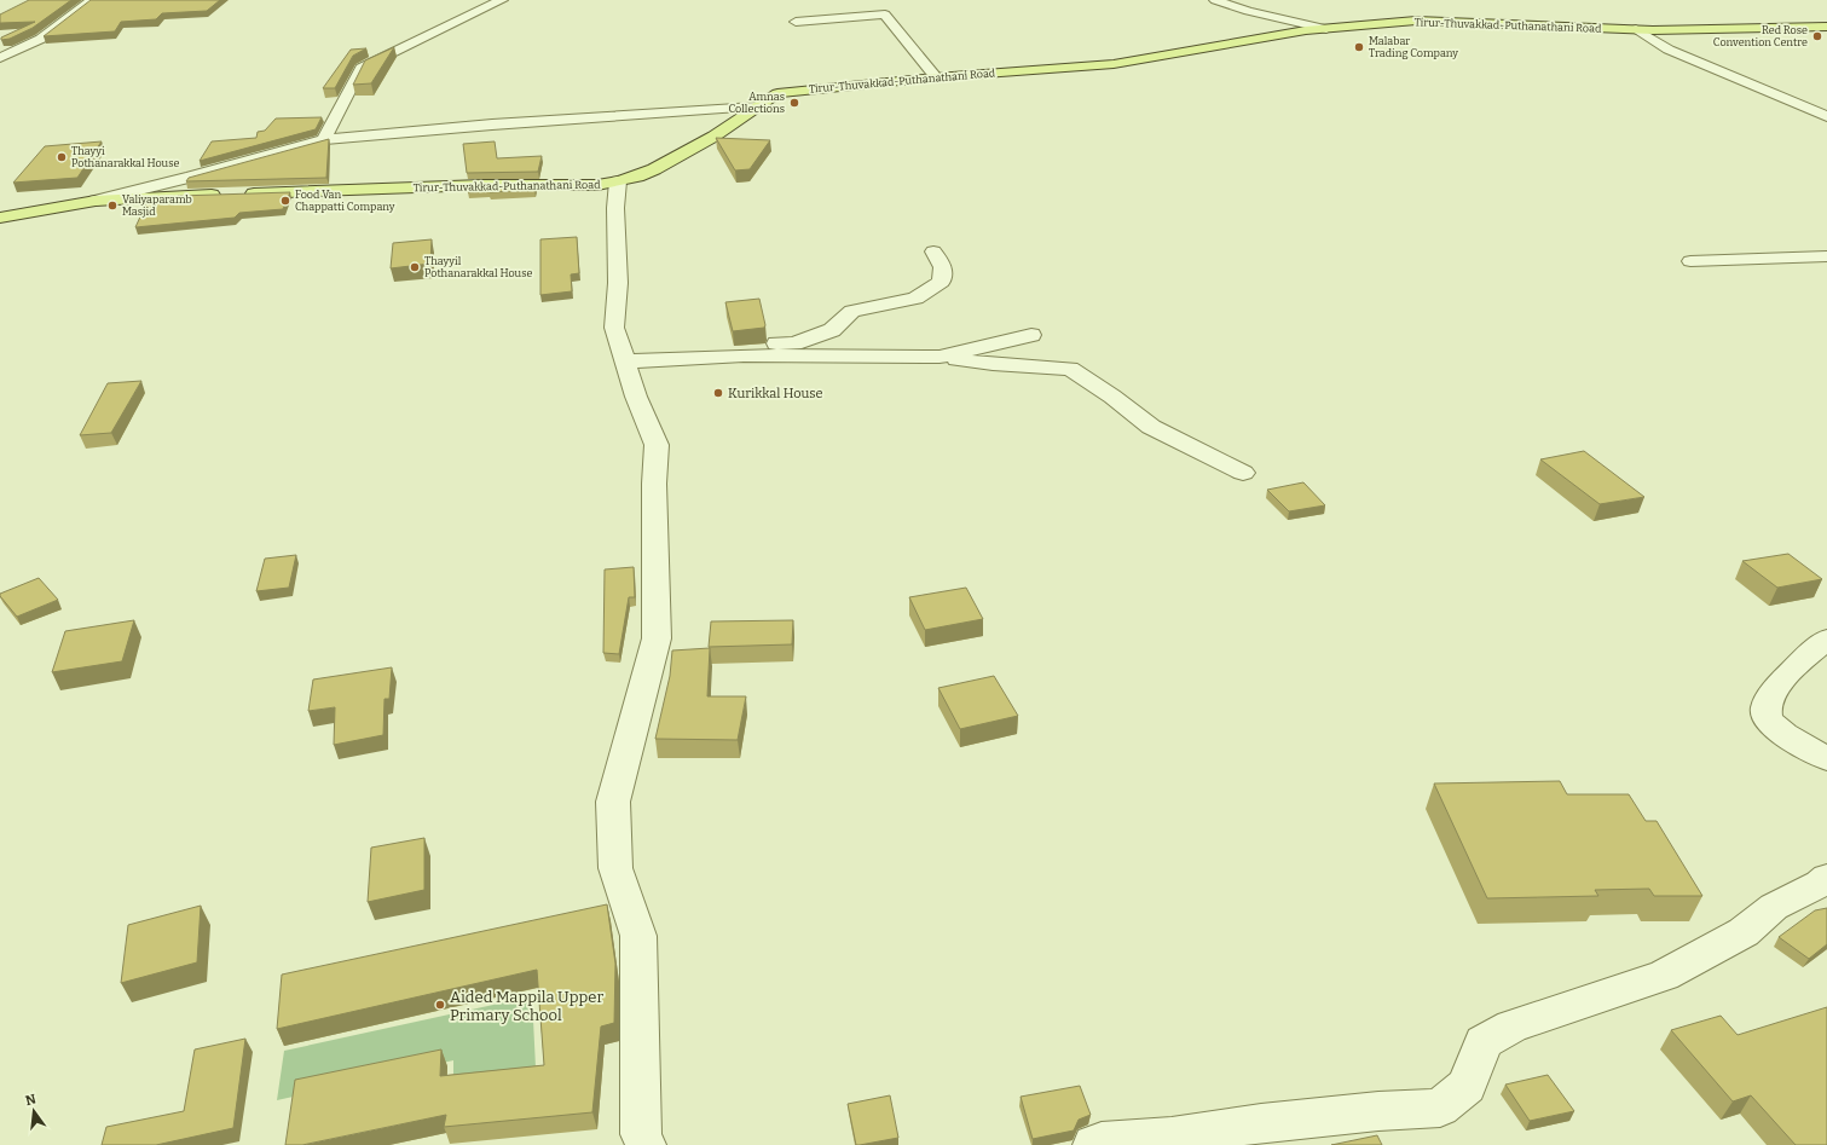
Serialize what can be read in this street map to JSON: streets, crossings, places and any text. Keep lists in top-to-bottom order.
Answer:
{
  "streets": {
    "main road": ["Tirur-Thuvakkad-Puthanathani Road"]
  },
  "places": [
    "Red Rose Convention Centre",
    "Malabar Trading Company",
    "Amnas Collections",
    "Thayyi Pothanarakkal House",
    "Food Van Chappatti Company",
    "Valiyaparamb Masjid",
    "Thayyil Pothanarakkal House",
    "Kurikkal House",
    "Aided Mappila Upper Primary School"
  ],
  "north": "top"
}
